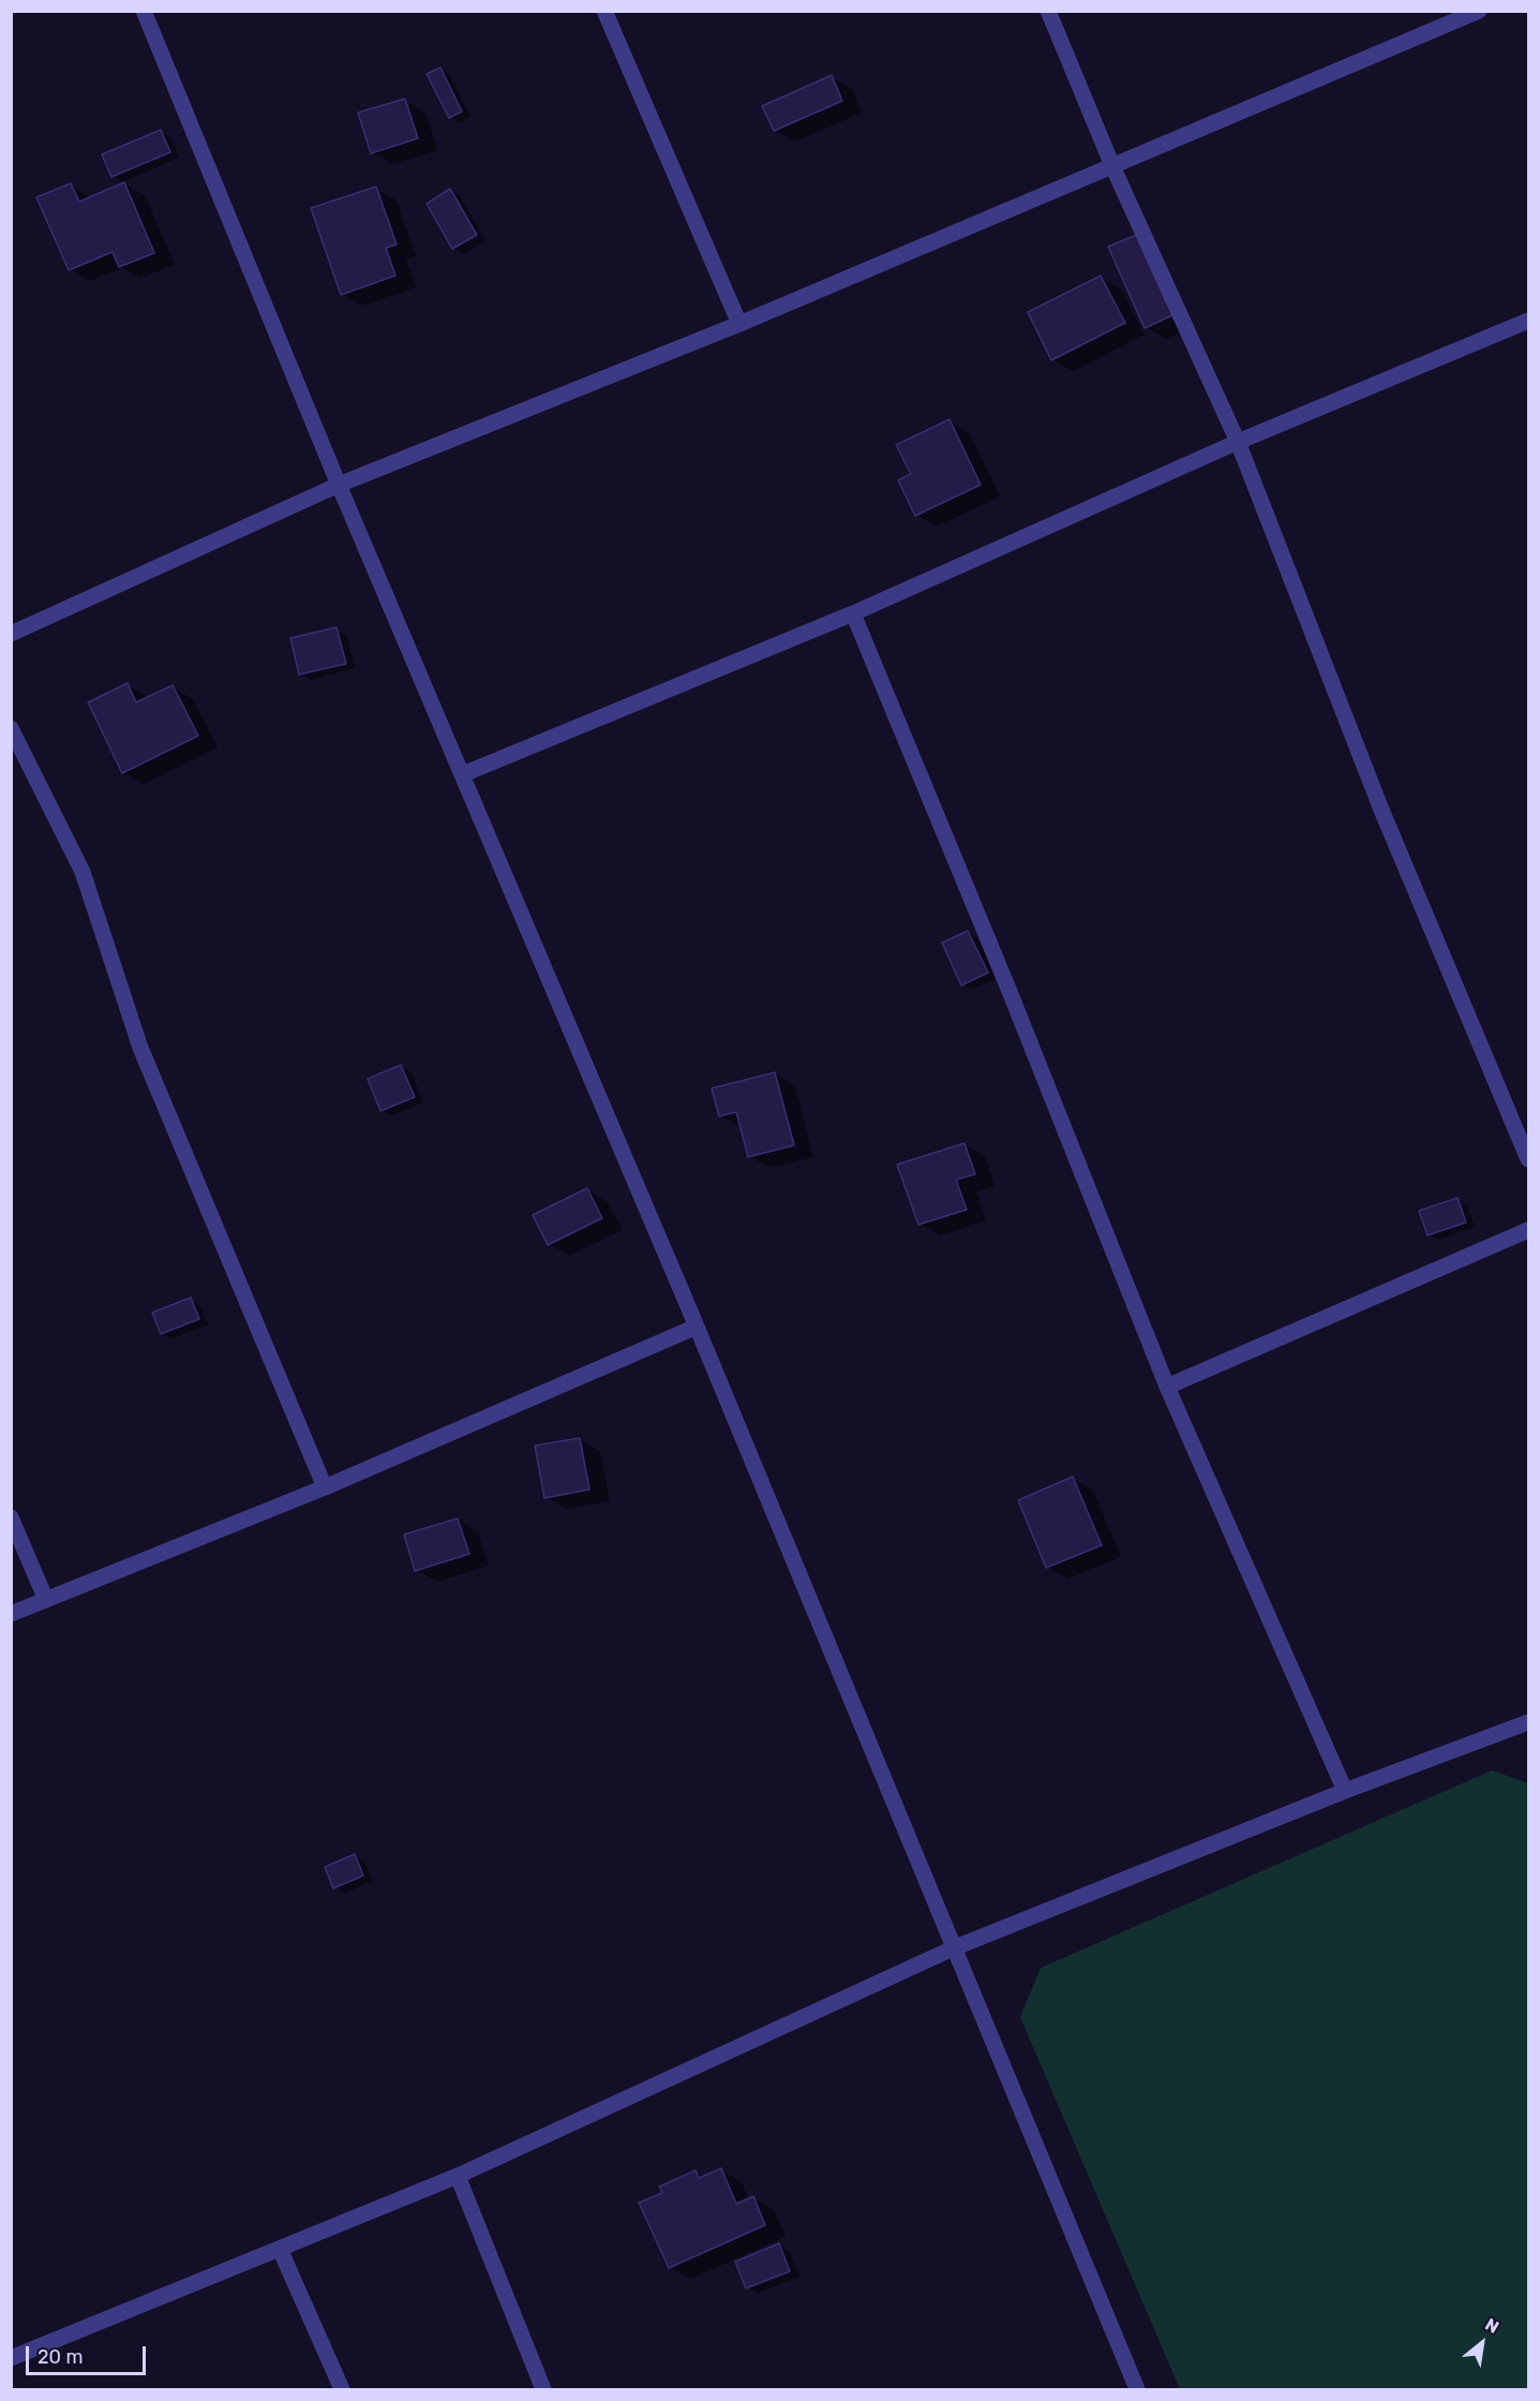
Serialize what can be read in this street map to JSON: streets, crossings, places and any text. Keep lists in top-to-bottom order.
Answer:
{
  "scale_bar": "20 m",
  "north": "top right"
}
